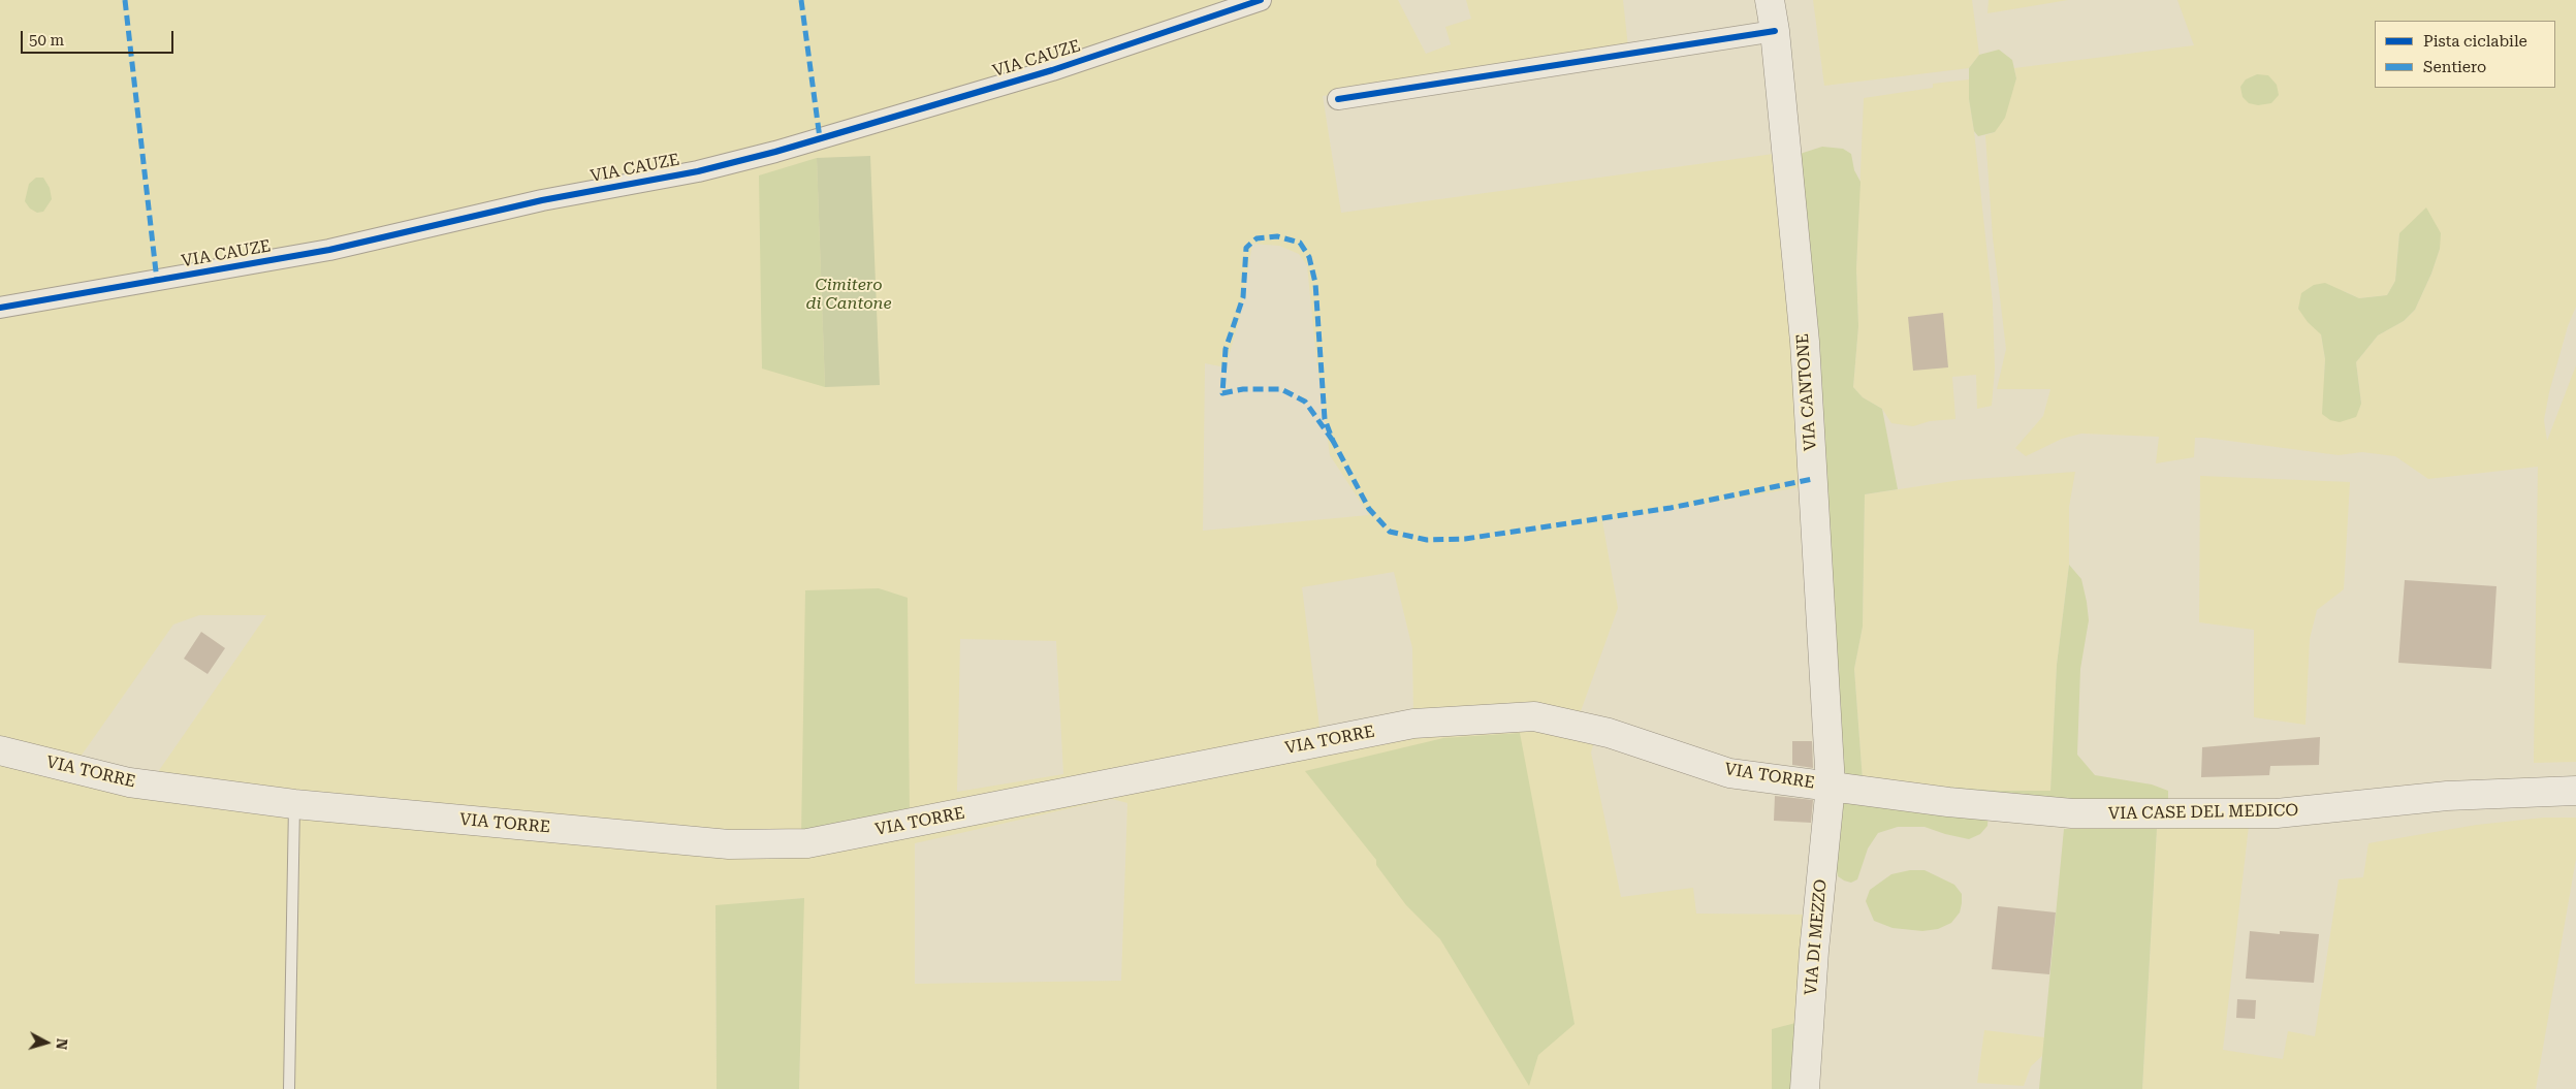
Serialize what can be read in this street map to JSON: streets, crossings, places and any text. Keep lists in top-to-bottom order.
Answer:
{
  "streets": {
    "main road": [
      "VIA CANTONE",
      "VIA TORRE",
      "VIA CASE DEL MEDICO",
      "VIA DI MEZZO"
    ],
    "street": ["VIA CAUZE"]
  },
  "crossings": [
    ["VIA CANTONE", "VIA TORRE"],
    ["VIA CANTONE", "VIA CASE DEL MEDICO"],
    ["VIA CANTONE", "VIA DI MEZZO"],
    ["VIA TORRE", "VIA CASE DEL MEDICO"],
    ["VIA TORRE", "VIA DI MEZZO"],
    ["VIA CASE DEL MEDICO", "VIA DI MEZZO"]
  ],
  "parks": ["Cimitero di Cantone"],
  "legend": ["Pista ciclabile", "Sentiero"],
  "scale_bar": "50 m",
  "north": "right"
}
